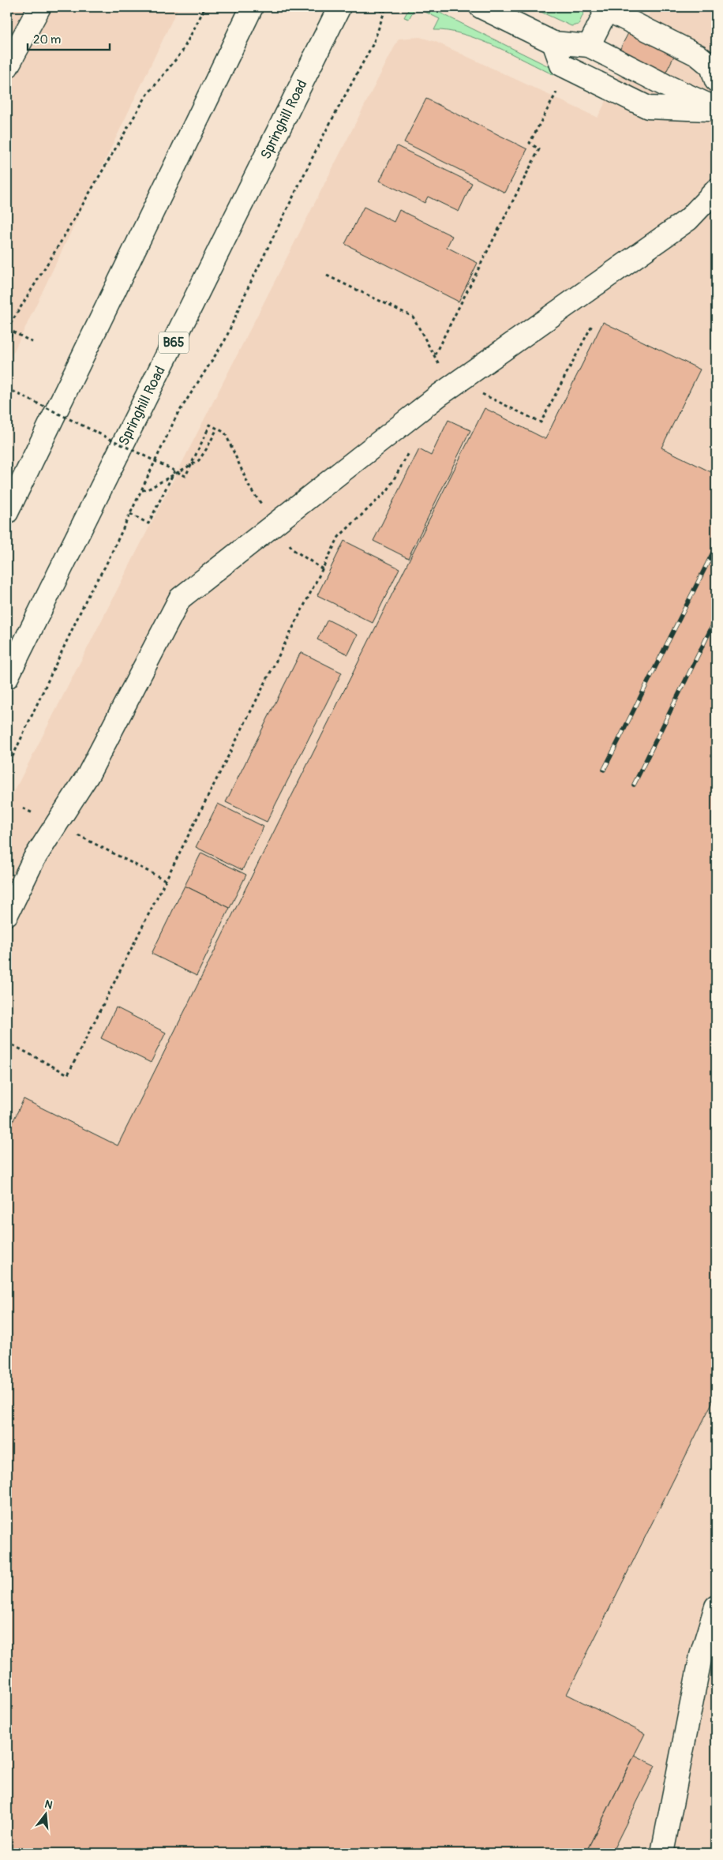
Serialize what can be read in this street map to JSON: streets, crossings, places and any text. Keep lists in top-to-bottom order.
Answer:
{
  "streets": {
    "street": ["Springhill Road", "B65"]
  },
  "scale_bar": "20 m",
  "north": "top"
}
